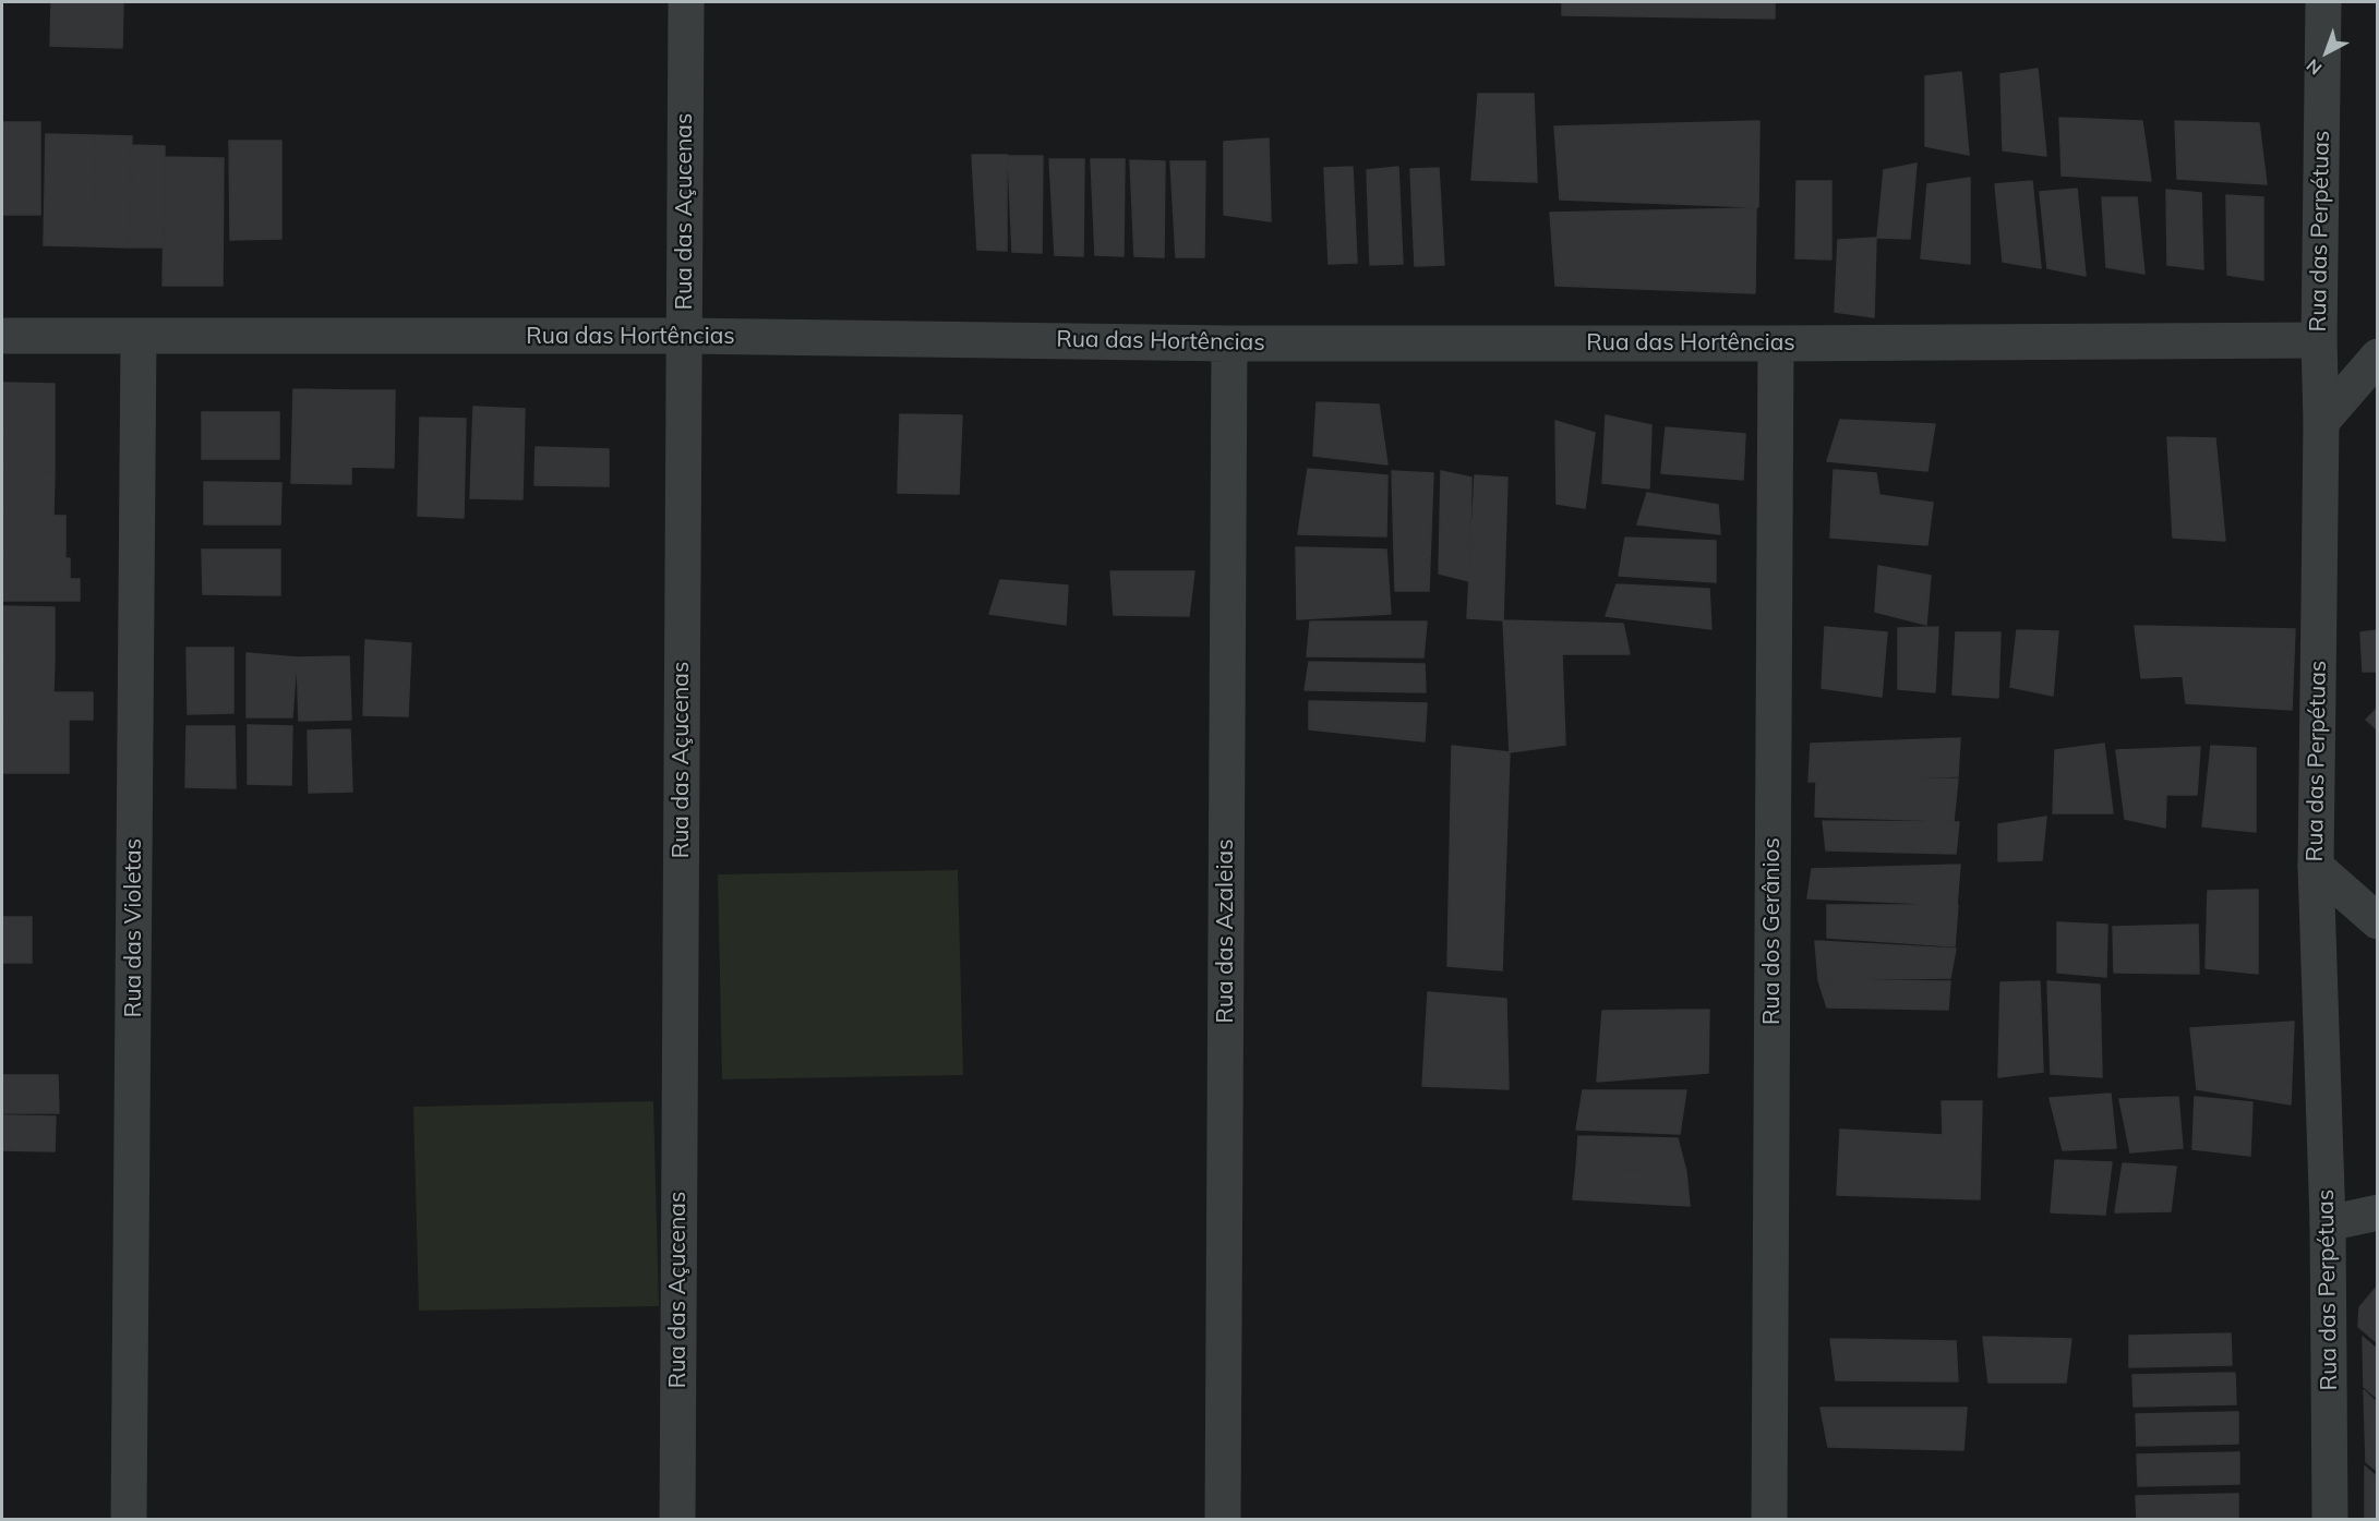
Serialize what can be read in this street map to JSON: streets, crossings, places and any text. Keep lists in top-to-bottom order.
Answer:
{
  "streets": {
    "street": [
      "Rua das Açucenas",
      "Rua das Perpétuas",
      "Rua das Hortências",
      "Rua das Violetas",
      "Rua das Azaleias",
      "Rua dos Gerânios"
    ]
  },
  "crossings": [
    ["Rua das Açucenas", "Rua das Hortências"],
    ["Rua das Perpétuas", "Rua das Hortências"],
    ["Rua das Hortências", "Rua das Violetas"],
    ["Rua das Hortências", "Rua das Azaleias"],
    ["Rua das Hortências", "Rua dos Gerânios"]
  ],
  "north": "bottom left"
}
